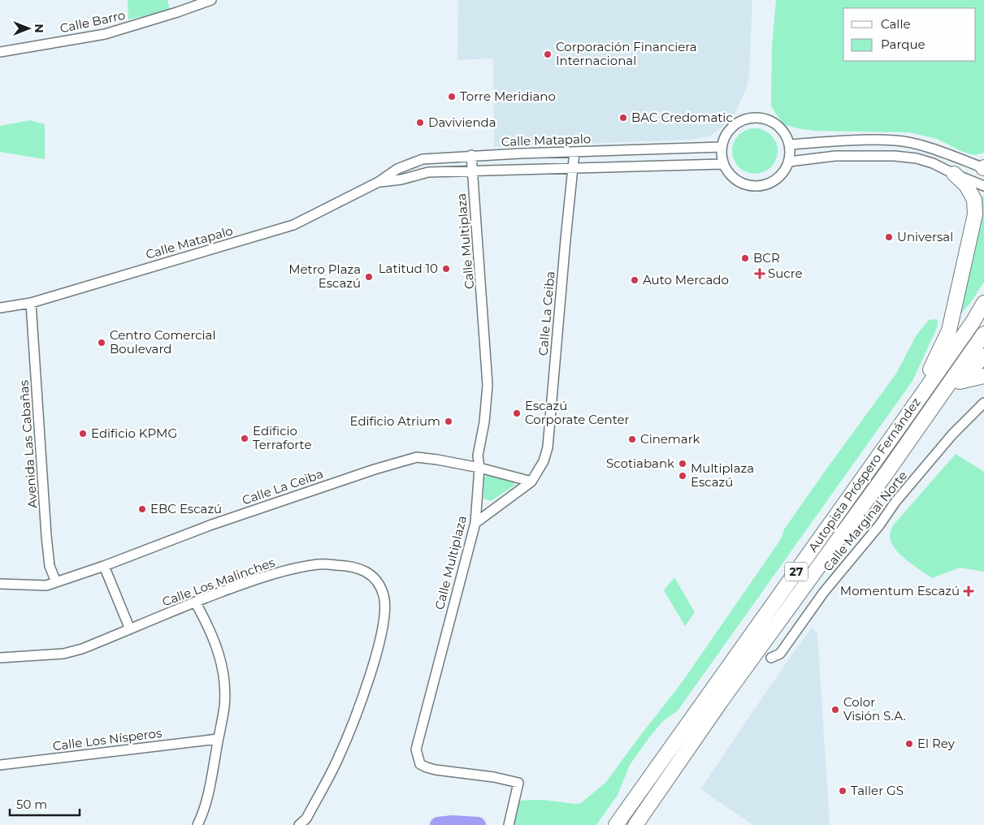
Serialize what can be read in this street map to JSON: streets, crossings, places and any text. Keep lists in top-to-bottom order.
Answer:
{
  "streets": {
    "highway": ["Autopista Próspero Fernández", "27"],
    "street": [
      "Calle Barro",
      "Calle Matapalo",
      "Calle Multiplaza",
      "Calle La Ceiba",
      "Avenida Las Cabañas",
      "Calle Marginal Norte",
      "Calle Los Malinches",
      "Calle Los Nísperos"
    ]
  },
  "crossings": [
    ["Calle Matapalo", "Calle Multiplaza"],
    ["Calle Matapalo", "Calle La Ceiba"],
    ["Calle Matapalo", "Avenida Las Cabañas"],
    ["Calle Multiplaza", "Calle La Ceiba"],
    ["Calle La Ceiba", "Avenida Las Cabañas"]
  ],
  "places": {
    "other": [
      "Corporación Financiera Internacional",
      "Torre Meridiano",
      "BAC Credomatic",
      "Davivienda",
      "Universal",
      "BCR",
      "Latitud 10",
      "Metro Plaza Escazú",
      "Auto Mercado",
      "Centro Comercial Boulevard",
      "Escazú Corporate Center",
      "Edificio Atrium",
      "Edificio KPMG",
      "Edificio Terraforte",
      "Cinemark",
      "Scotiabank",
      "Multiplaza Escazú",
      "EBC Escazú",
      "Color Visión S.A.",
      "El Rey",
      "Taller GS"
    ],
    "health": ["Sucre", "Momentum Escazú"]
  },
  "legend": ["Calle", "Parque"],
  "scale_bar": "50 m",
  "north": "right"
}
